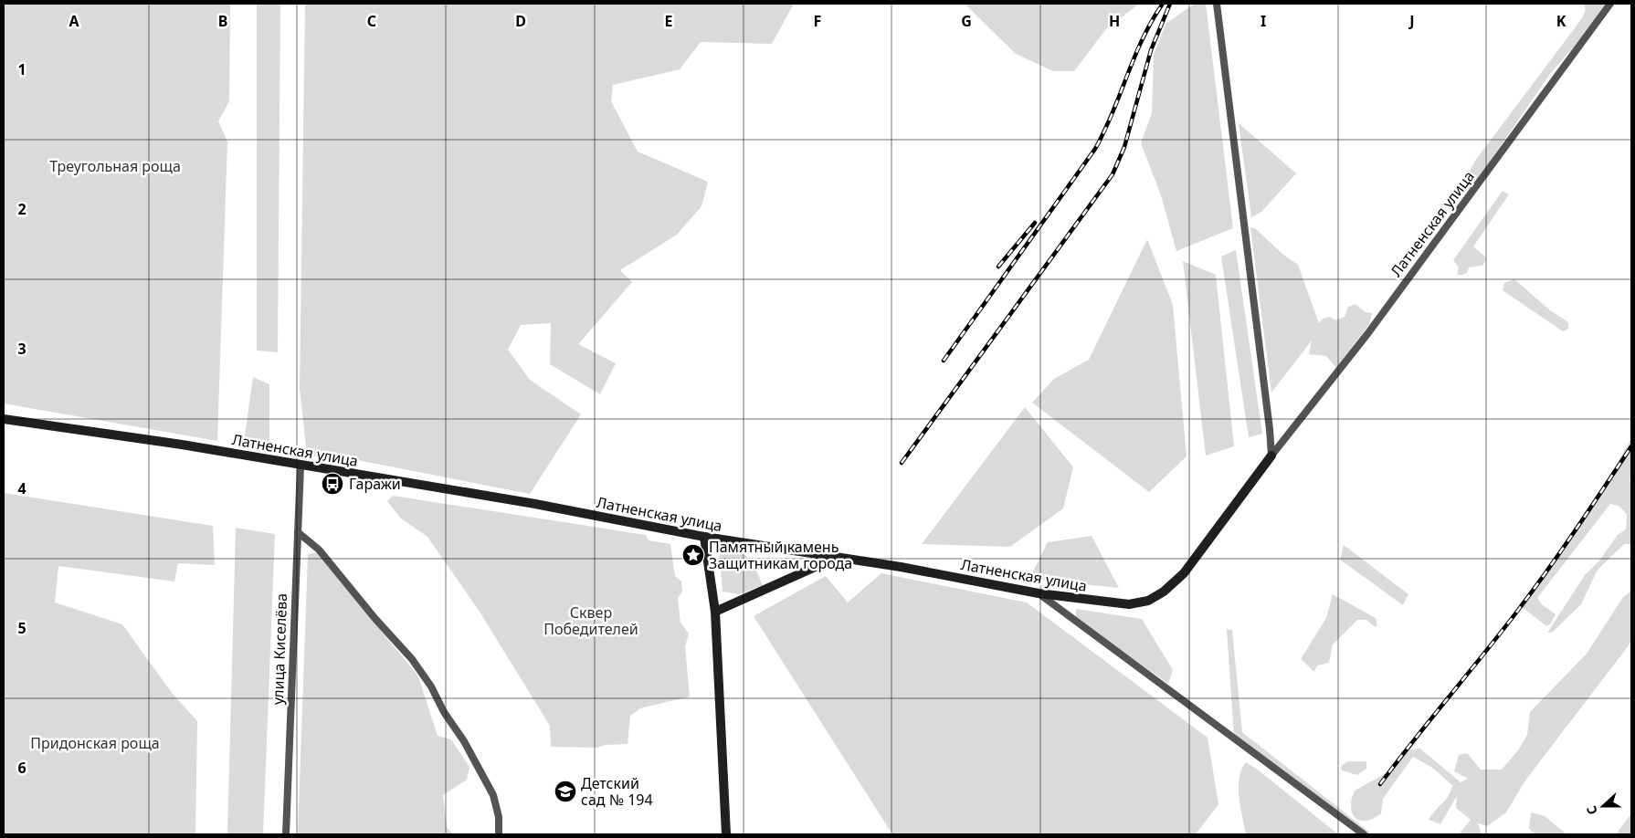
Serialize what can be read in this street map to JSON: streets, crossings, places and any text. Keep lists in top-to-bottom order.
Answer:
{
  "streets": {
    "street": ["Латненская улица", "улица Киселёва"]
  },
  "crossings": [
    ["Латненская улица", "улица Киселёва"]
  ],
  "parks": ["Треугольная роща", "Сквер Победителей", "Придонская роща"],
  "places": {
    "bus stop": ["Гаражи"],
    "place": ["Памятный камень Защитникам города"],
    "school or university": ["Детский сад № 194"]
  },
  "north": "left",
  "grid": {
    "columns": [
      "A",
      "B",
      "C",
      "D",
      "E",
      "F",
      "G",
      "H",
      "I",
      "J",
      "K"
    ],
    "rows": [
      "1",
      "2",
      "3",
      "4",
      "5",
      "6"
    ]
  }
}
